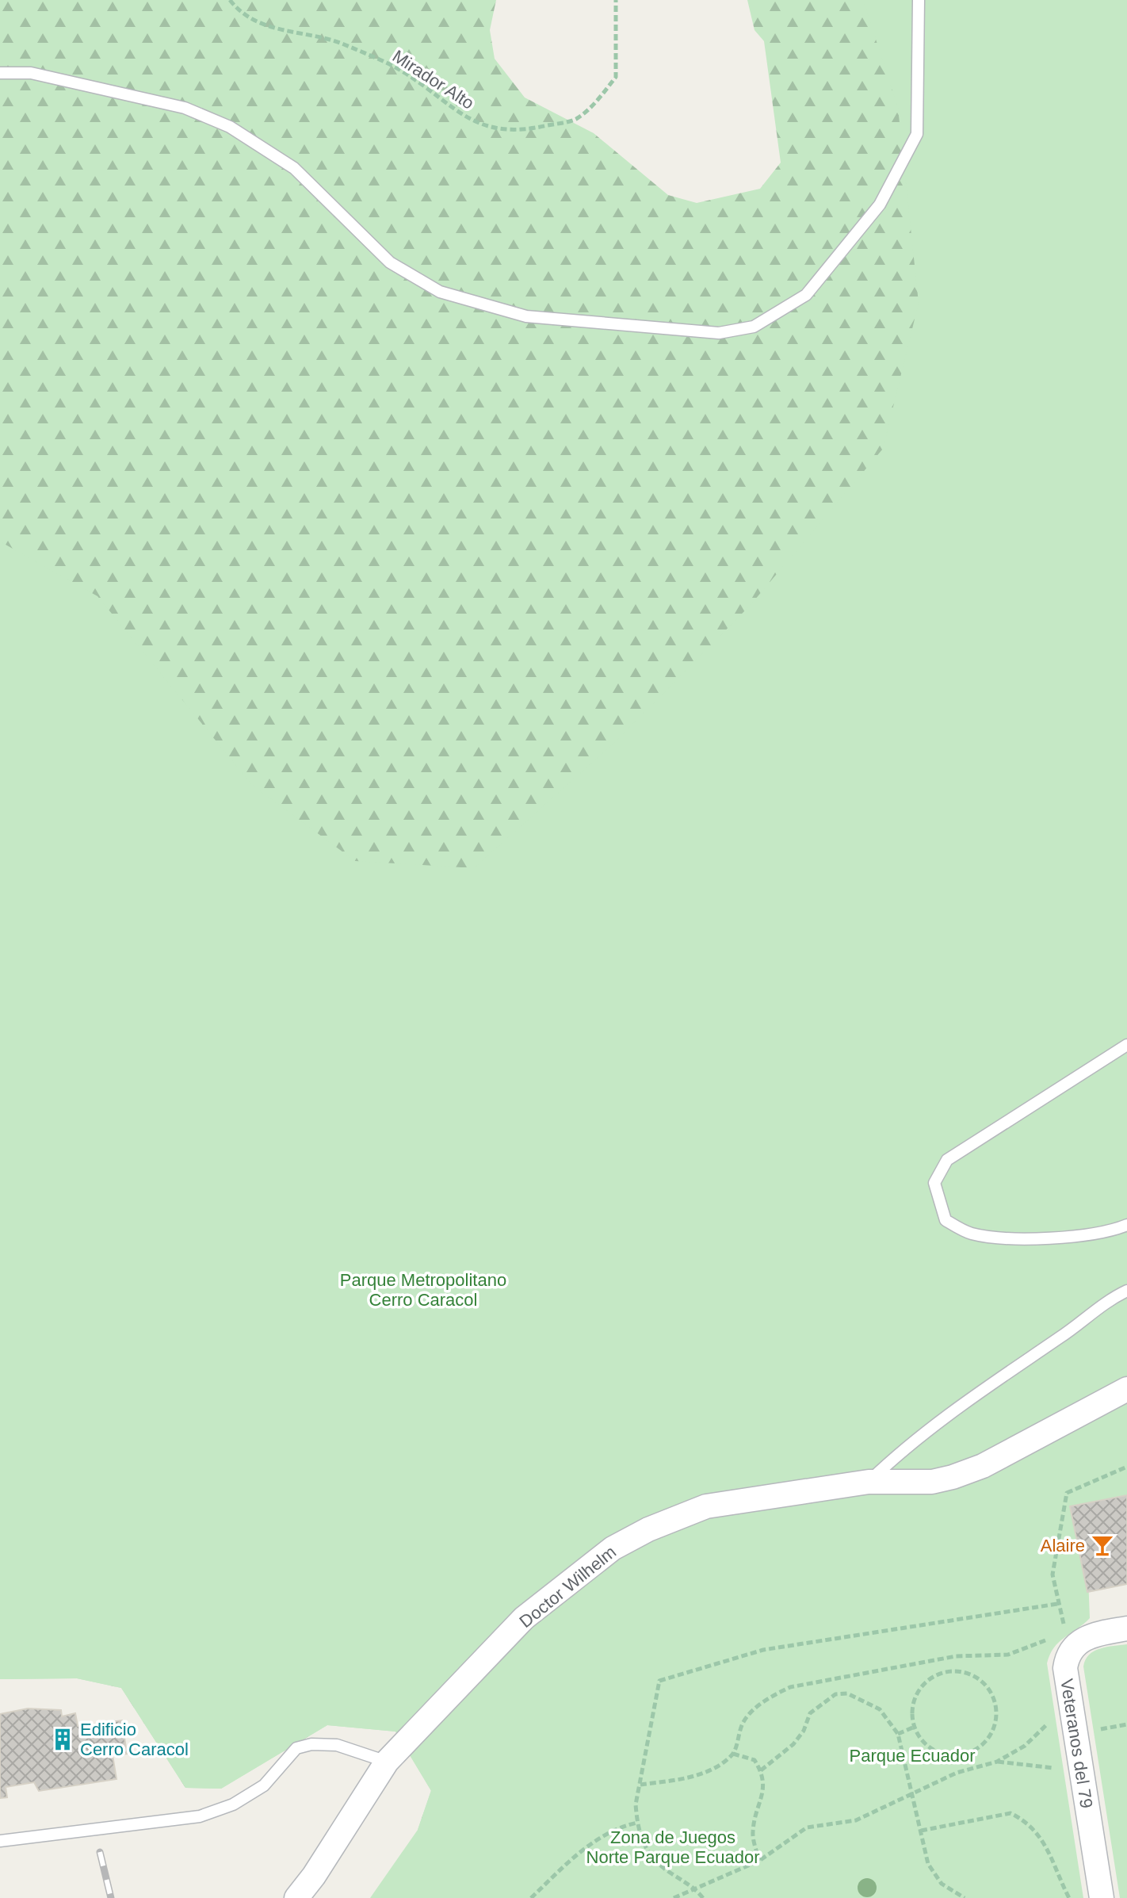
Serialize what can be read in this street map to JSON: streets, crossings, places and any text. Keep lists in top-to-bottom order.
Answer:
{
  "streets": {
    "street": ["Doctor Wilhelm", "Veteranos del 79"],
    "path": ["Mirador Alto"]
  },
  "parks": ["Parque Metropolitano Cerro Caracol", "Parque Ecuador", "Zona de Juegos Norte Parque Ecuador"],
  "places": {
    "bar": ["Alaire"],
    "building": ["Edificio Cerro Caracol"]
  }
}
